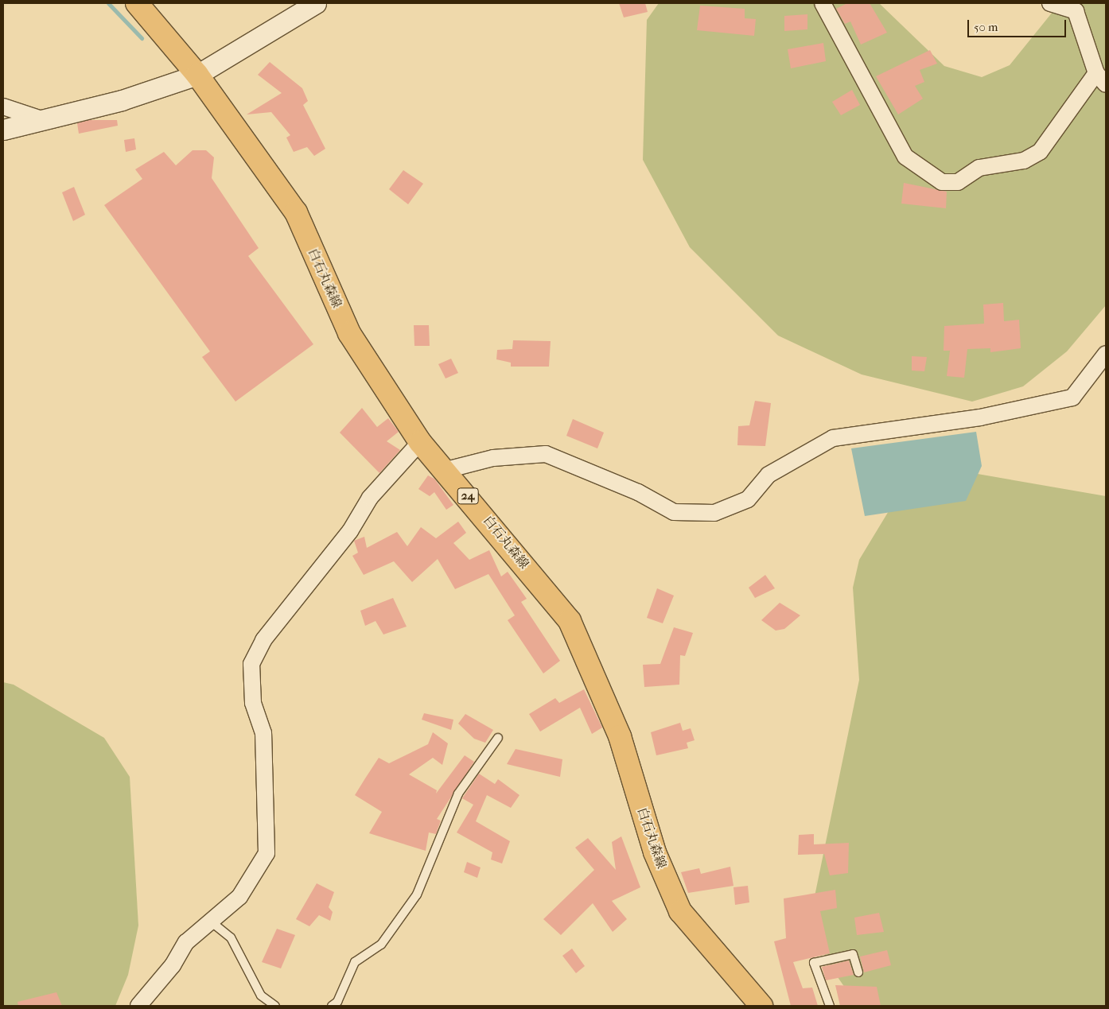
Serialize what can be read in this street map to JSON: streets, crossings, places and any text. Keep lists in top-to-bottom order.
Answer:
{
  "streets": {
    "main road": ["白石丸森線", "24"]
  },
  "scale_bar": "50 m"
}
